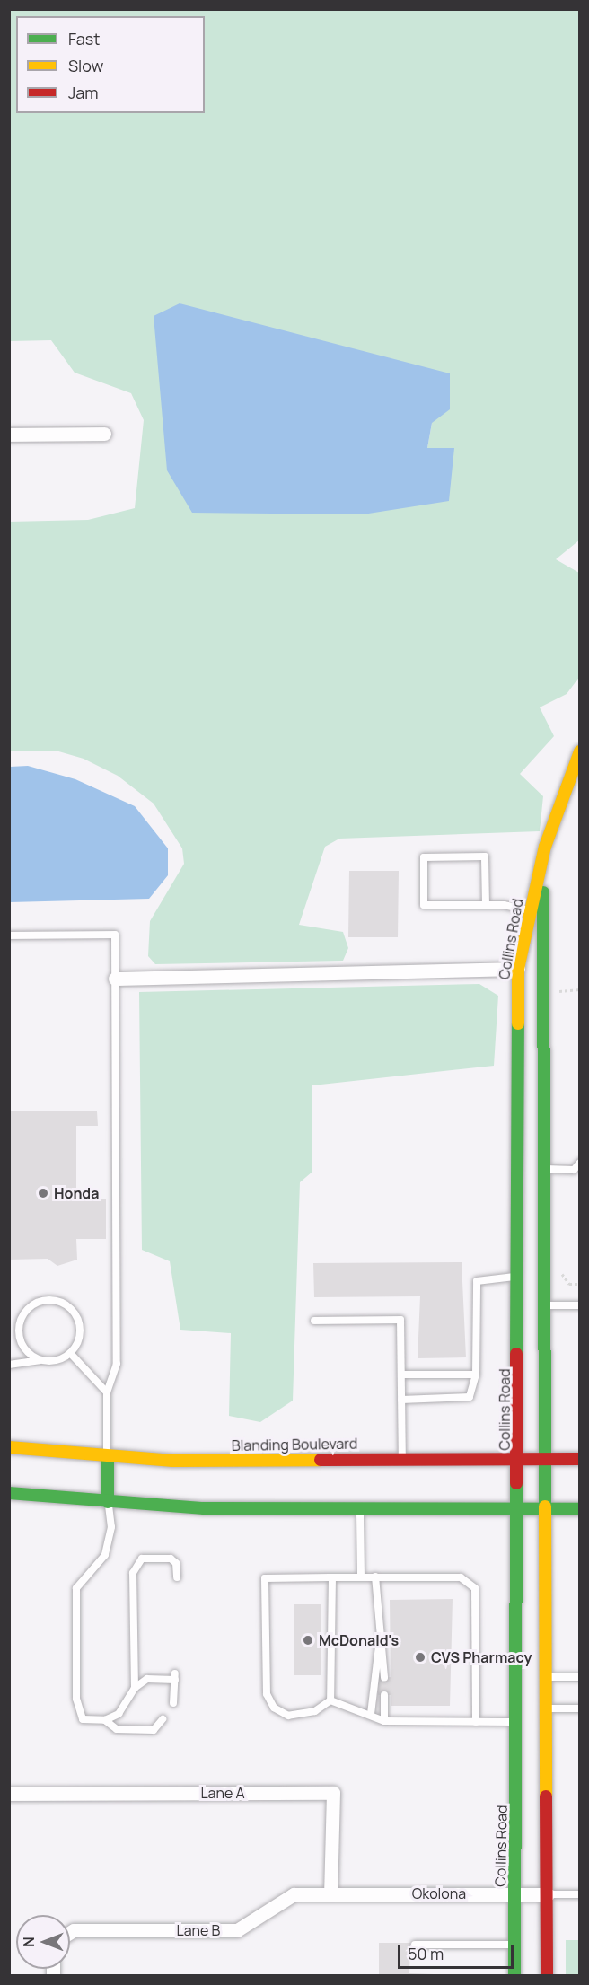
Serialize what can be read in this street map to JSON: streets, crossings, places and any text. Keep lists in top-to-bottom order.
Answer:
{
  "streets": {
    "main road": ["Collins Road", "Blanding Boulevard"],
    "street": ["Lane A", "Okolona", "Lane B"]
  },
  "crossings": [
    ["Collins Road", "Blanding Boulevard"],
    ["Collins Road", "Okolona"],
    ["Lane A", "Okolona"],
    ["Lane A", "Lane B"],
    ["Okolona", "Lane B"]
  ],
  "places": ["Honda", "McDonald's", "CVS Pharmacy"],
  "legend": ["Fast", "Slow", "Jam"],
  "scale_bar": "50 m",
  "north": "left"
}
